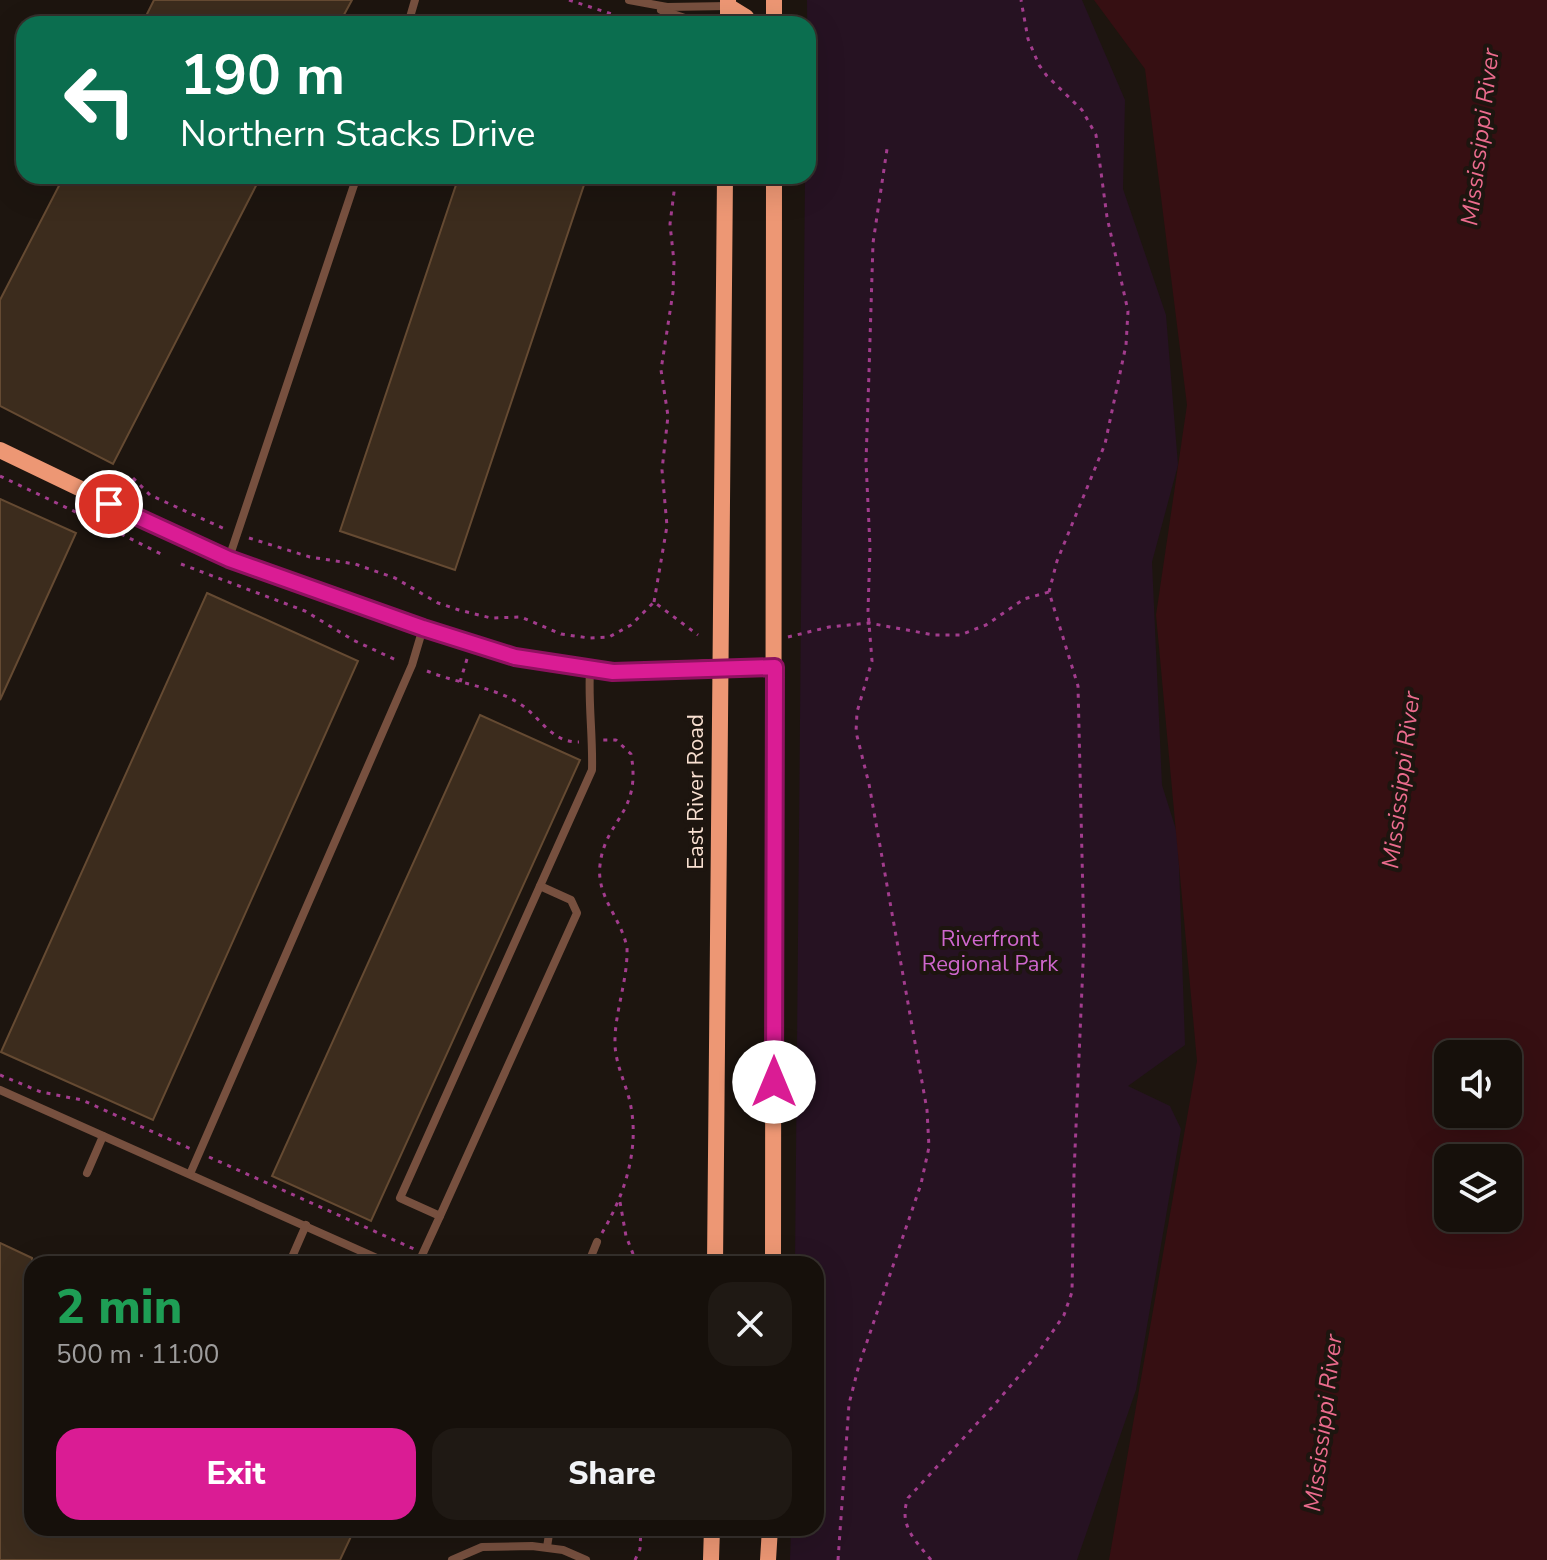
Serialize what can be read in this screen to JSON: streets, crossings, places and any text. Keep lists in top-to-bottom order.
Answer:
{
  "streets": {
    "street": ["East River Road"]
  },
  "water": ["Mississippi River"],
  "parks": ["Riverfront Regional Park"],
  "page": {
    "turn": ["190 m", "Northern Stacks Drive"],
    "heading": ["2 min", "500 m · 11:00"],
    "buttons": ["Exit", "Share"]
  }
}
